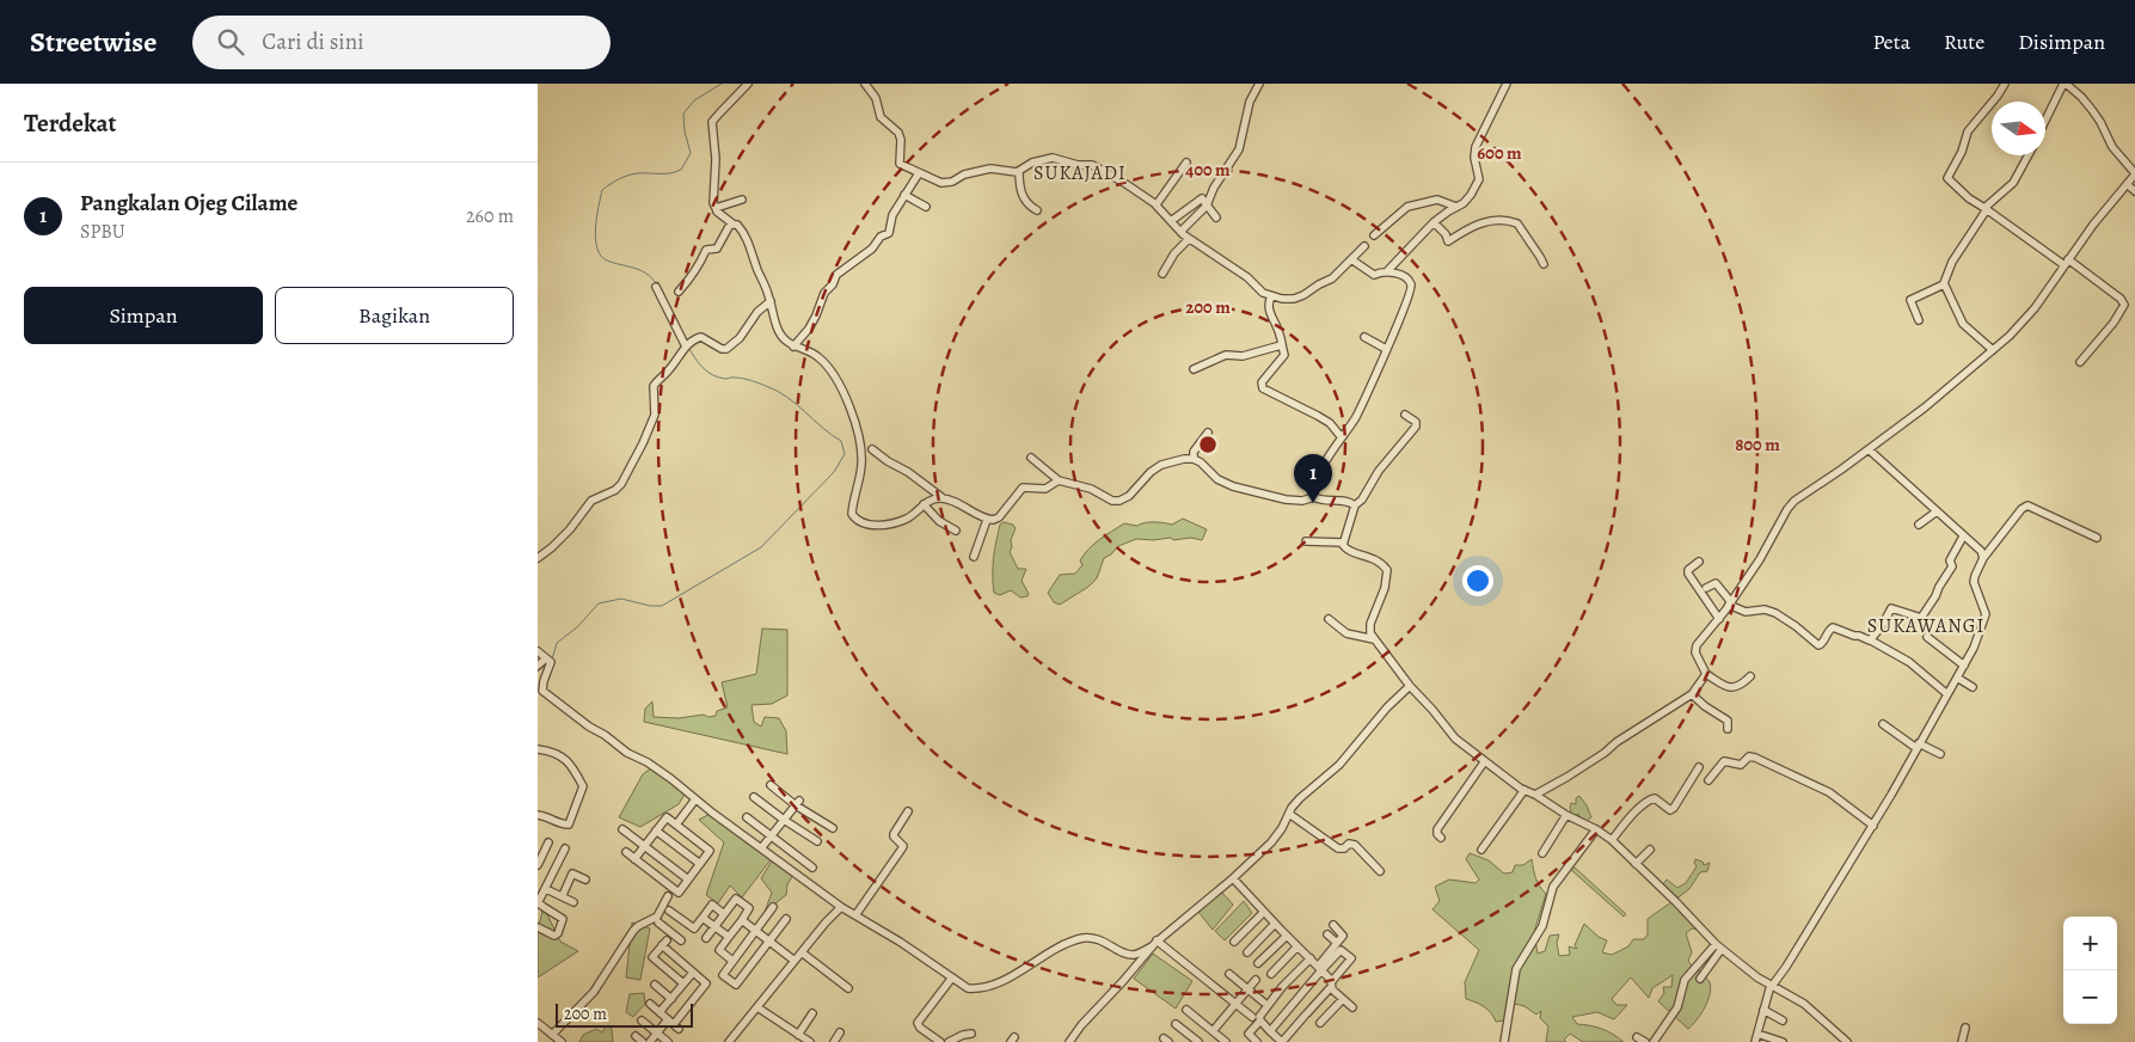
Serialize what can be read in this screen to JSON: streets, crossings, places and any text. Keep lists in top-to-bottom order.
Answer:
{
  "districts": ["SUKAJADI", "SUKAWANGI"],
  "scale_bar": "200 m",
  "north": "right",
  "page": {
    "header": "Streetwise",
    "search": "Cari di sini",
    "nav": ["Peta", "Rute", "Disimpan"],
    "heading": "Terdekat",
    "list": [
      {
        "mark": "1",
        "name": "Pangkalan Ojeg Cilame",
        "note": "SPBU",
        "value": "260 m"
      }
    ],
    "buttons": ["Simpan", "Bagikan"],
    "pins": "1",
    "map_buttons": ["+", "−"],
    "scale": "200 m"
  },
  "rings": [
    "600 m",
    "400 m",
    "200 m",
    "800 m"
  ]
}
